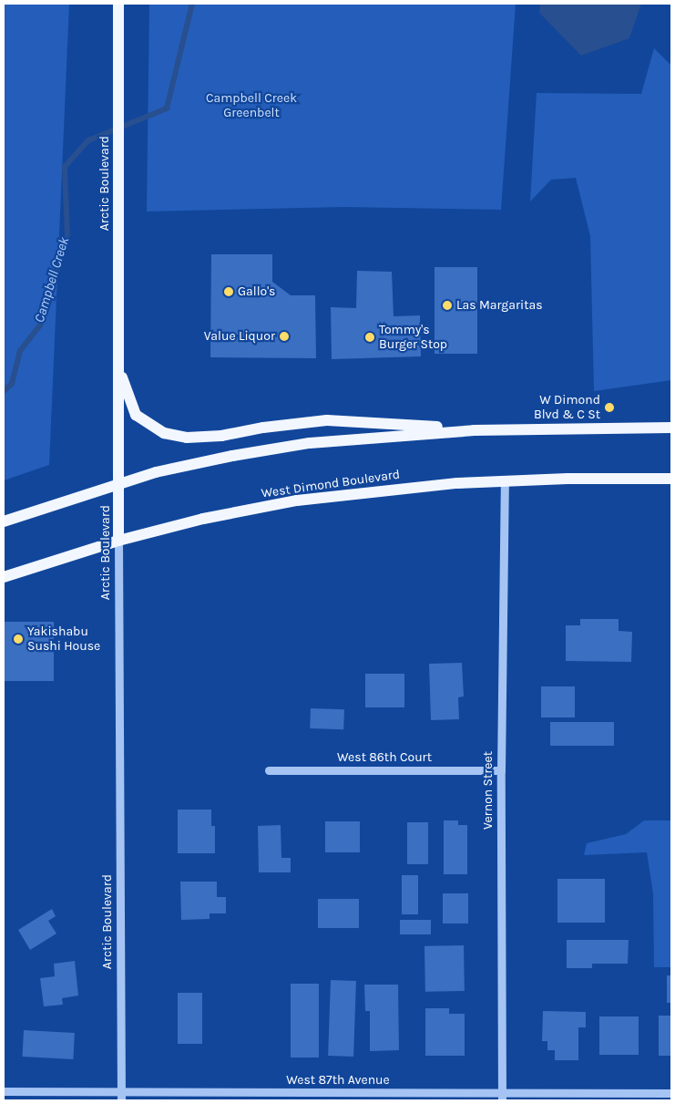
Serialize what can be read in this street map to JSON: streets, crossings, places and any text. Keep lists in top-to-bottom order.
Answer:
{
  "streets": {
    "main road": ["Arctic Boulevard", "West Dimond Boulevard"],
    "street": ["West 86th Court", "Vernon Street", "West 87th Avenue"]
  },
  "crossings": [
    ["Arctic Boulevard", "West Dimond Boulevard"],
    ["Arctic Boulevard", "West 87th Avenue"],
    ["West Dimond Boulevard", "Vernon Street"],
    ["West 86th Court", "Vernon Street"],
    ["Vernon Street", "West 87th Avenue"]
  ],
  "water": ["Campbell Creek"],
  "parks": ["Campbell Creek Greenbelt"],
  "places": [
    "Gallo's",
    "Las Margaritas",
    "Value Liquor",
    "Tommy's Burger Stop",
    "W Dimond Blvd & C St",
    "Yakishabu Sushi House"
  ]
}
